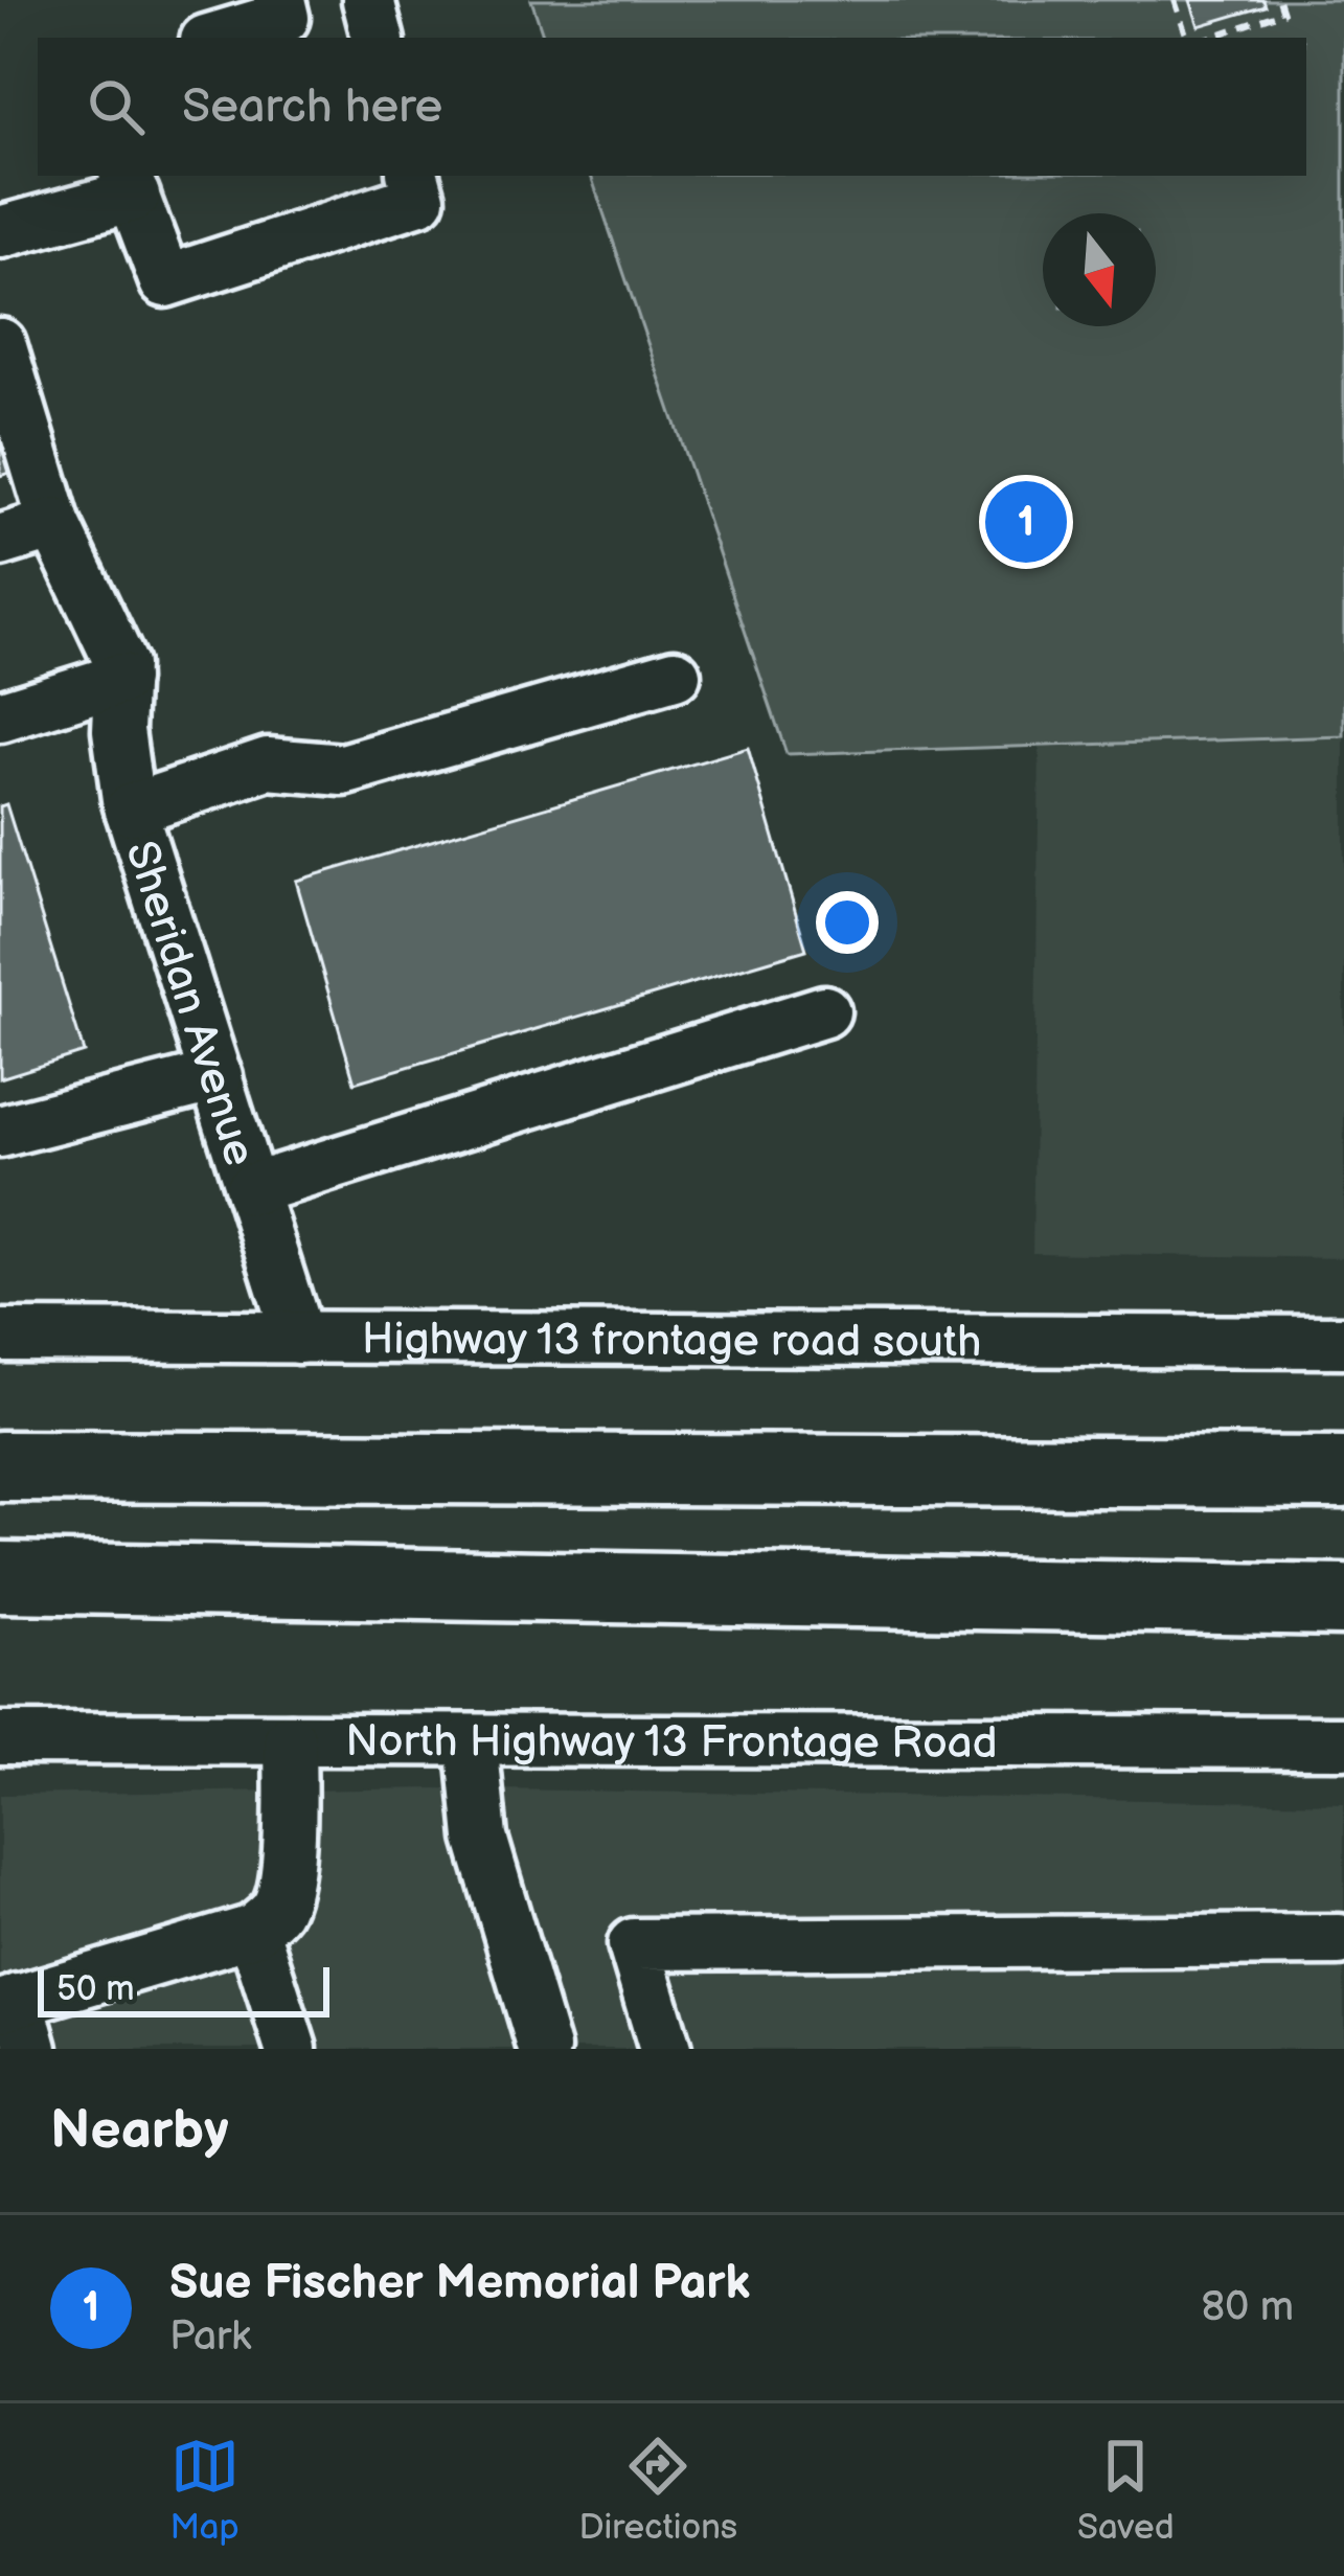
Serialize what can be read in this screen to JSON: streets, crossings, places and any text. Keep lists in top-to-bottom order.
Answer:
{
  "streets": {
    "street": ["Sheridan Avenue", "Highway 13 frontage road south", "North Highway 13 Frontage Road"]
  },
  "crossings": [
    ["Sheridan Avenue", "Highway 13 frontage road south"]
  ],
  "scale_bar": "50 m",
  "north": "bottom",
  "page": {
    "search": "Search here",
    "pins": "1",
    "scale": "50 m",
    "heading": "Nearby",
    "list": [
      {
        "mark": "1",
        "name": "Sue Fischer Memorial Park",
        "note": "Park",
        "value": "80 m"
      }
    ],
    "nav": ["Map", "Directions", "Saved"]
  }
}
